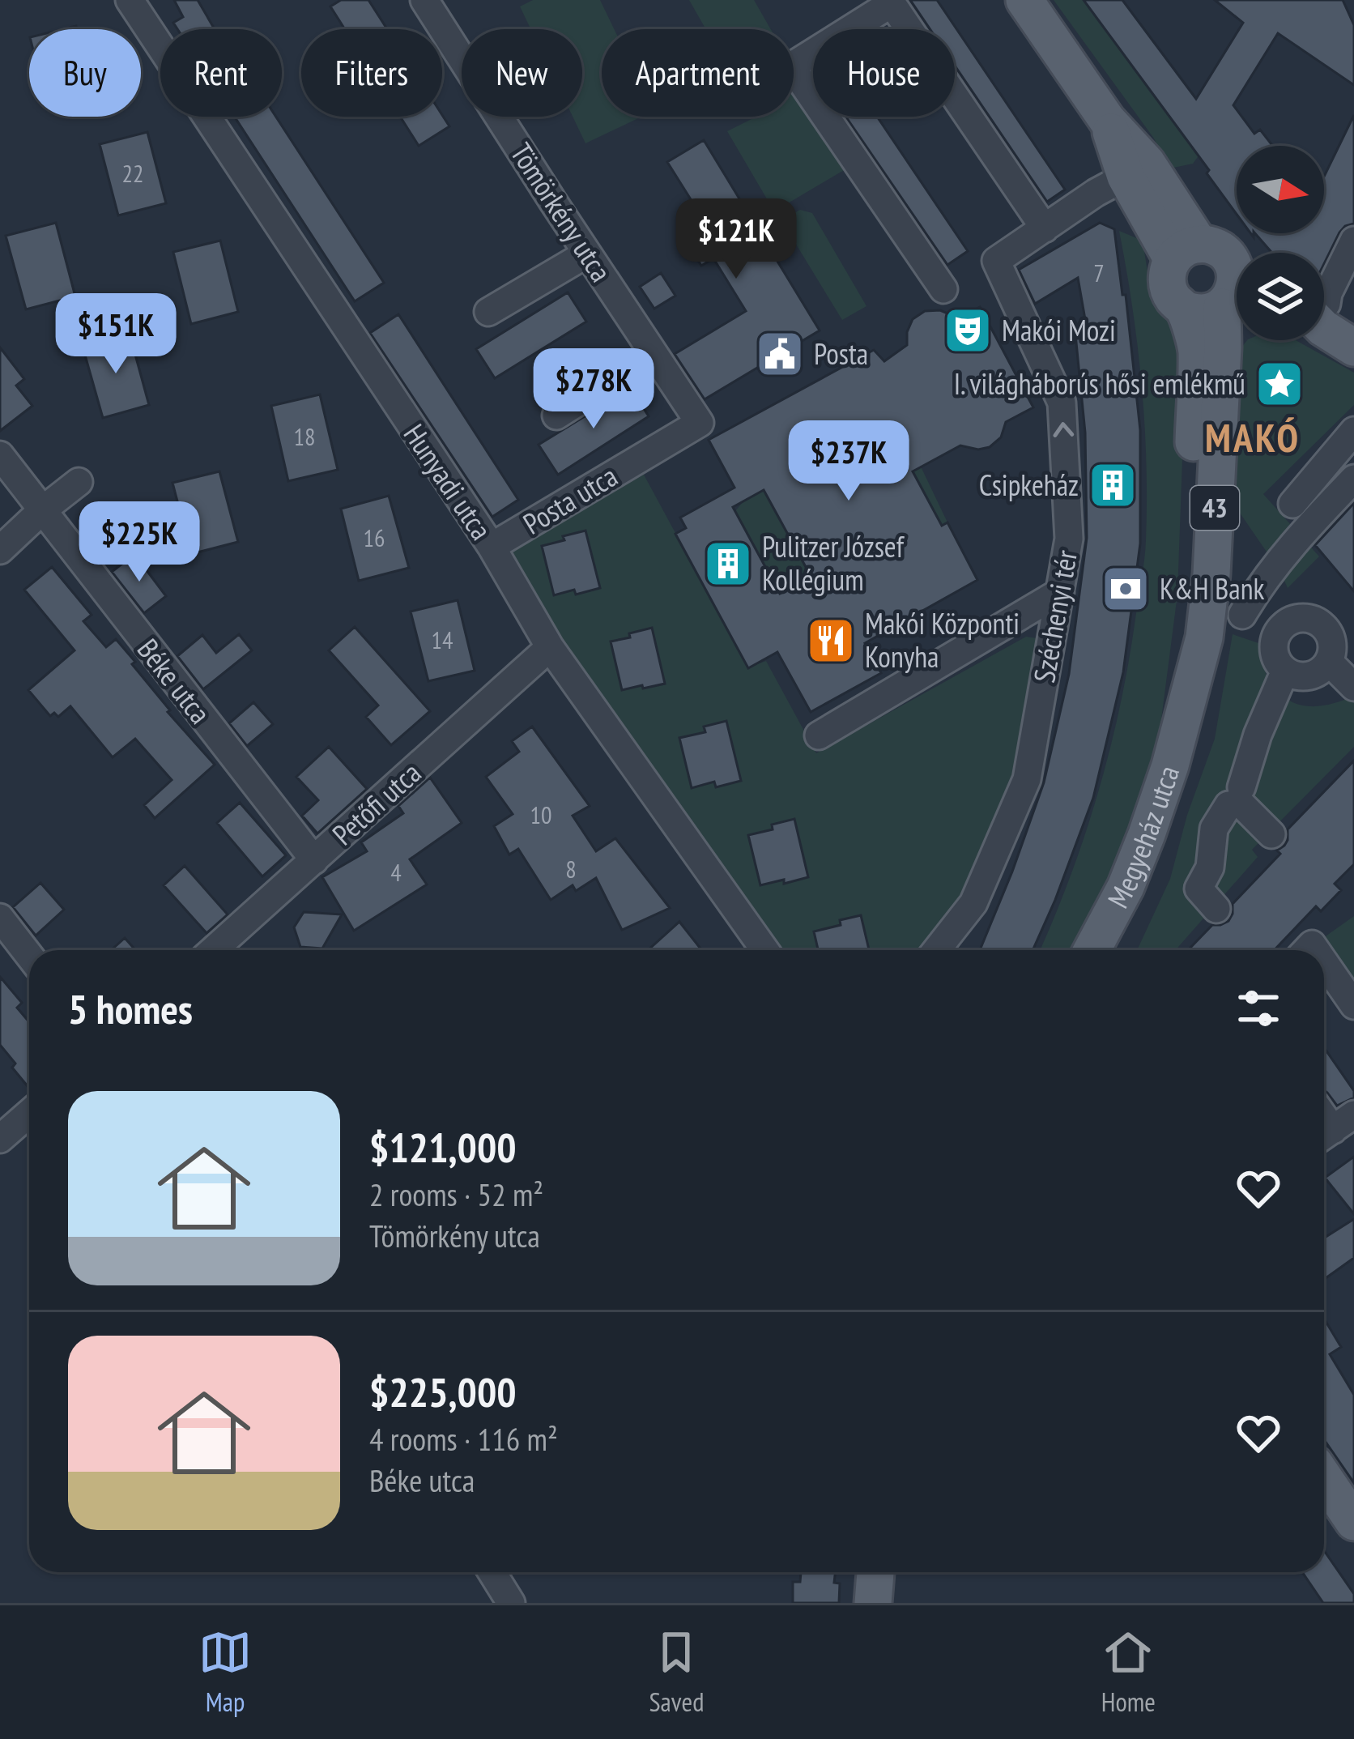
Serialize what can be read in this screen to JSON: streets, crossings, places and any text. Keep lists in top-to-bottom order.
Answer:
{
  "streets": {
    "main road": ["43", "Megyeház utca"],
    "street": [
      "Tömörkény utca",
      "Hunyadi utca",
      "Posta utca",
      "Széchenyi tér",
      "Béke utca",
      "Petőfi utca"
    ]
  },
  "crossings": [
    ["Tömörkény utca", "Posta utca"],
    ["Hunyadi utca", "Posta utca"],
    ["Hunyadi utca", "Petőfi utca"],
    ["43", "Megyeház utca"],
    ["Béke utca", "Petőfi utca"]
  ],
  "one_way": ["Széchenyi tér"],
  "districts": ["MAKÓ"],
  "places": {
    "theatre": ["Makói Mozi"],
    "public building": ["Posta"],
    "place": ["I. világháborús hősi emlékmű"],
    "building": ["Csipkeház", "Pulitzer József Kollégium"],
    "bank": ["K&H Bank"],
    "restaurant": ["Makói Központi Konyha"]
  },
  "house_numbers": [
    "22",
    "7",
    "18",
    "16",
    "14",
    "10",
    "8",
    "4"
  ],
  "north": "right",
  "page": {
    "chip": [
      "Buy",
      "Rent",
      "Filters",
      "New",
      "Apartment",
      "House"
    ],
    "price": [
      "$121K",
      "$151K",
      "$278K",
      "$237K",
      "$225K"
    ],
    "heading": "5 homes",
    "list": [
      {
        "name": "$121,000",
        "note": "2 rooms · 52 m² · Tömörkény utca"
      },
      {
        "name": "$225,000",
        "note": "4 rooms · 116 m² · Béke utca"
      }
    ],
    "tabs": ["Map", "Saved", "Home"]
  }
}
